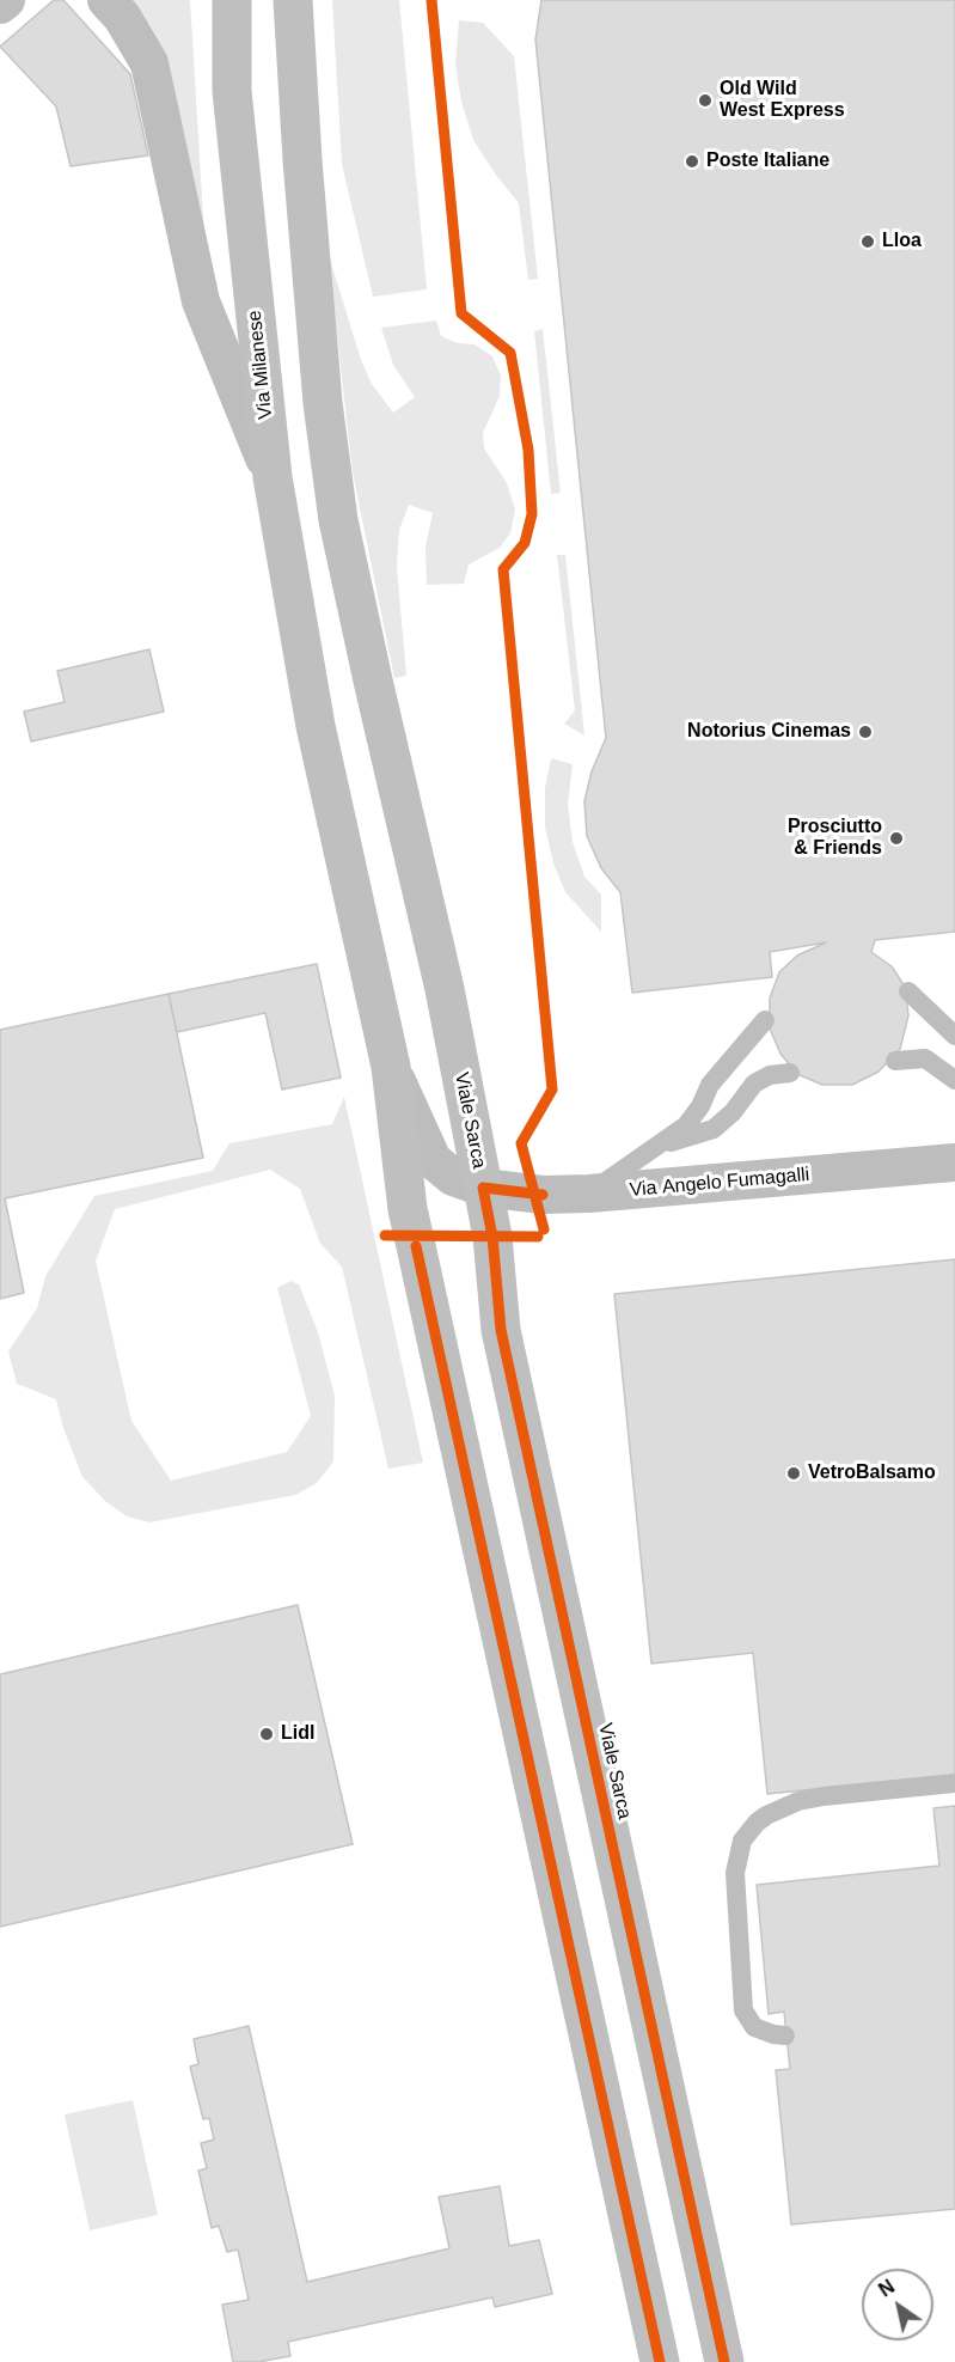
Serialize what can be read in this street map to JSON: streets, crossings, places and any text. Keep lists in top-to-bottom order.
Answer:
{
  "streets": {
    "street": ["Via Milanese", "Viale Sarca", "Via Angelo Fumagalli"]
  },
  "crossings": [
    ["Via Milanese", "Via Angelo Fumagalli"],
    ["Viale Sarca", "Via Angelo Fumagalli"]
  ],
  "places": [
    "Old Wild West Express",
    "Poste Italiane",
    "Lloa",
    "Notorius Cinemas",
    "Prosciutto & Friends",
    "VetroBalsamo",
    "Lidl"
  ],
  "north": "top left"
}
